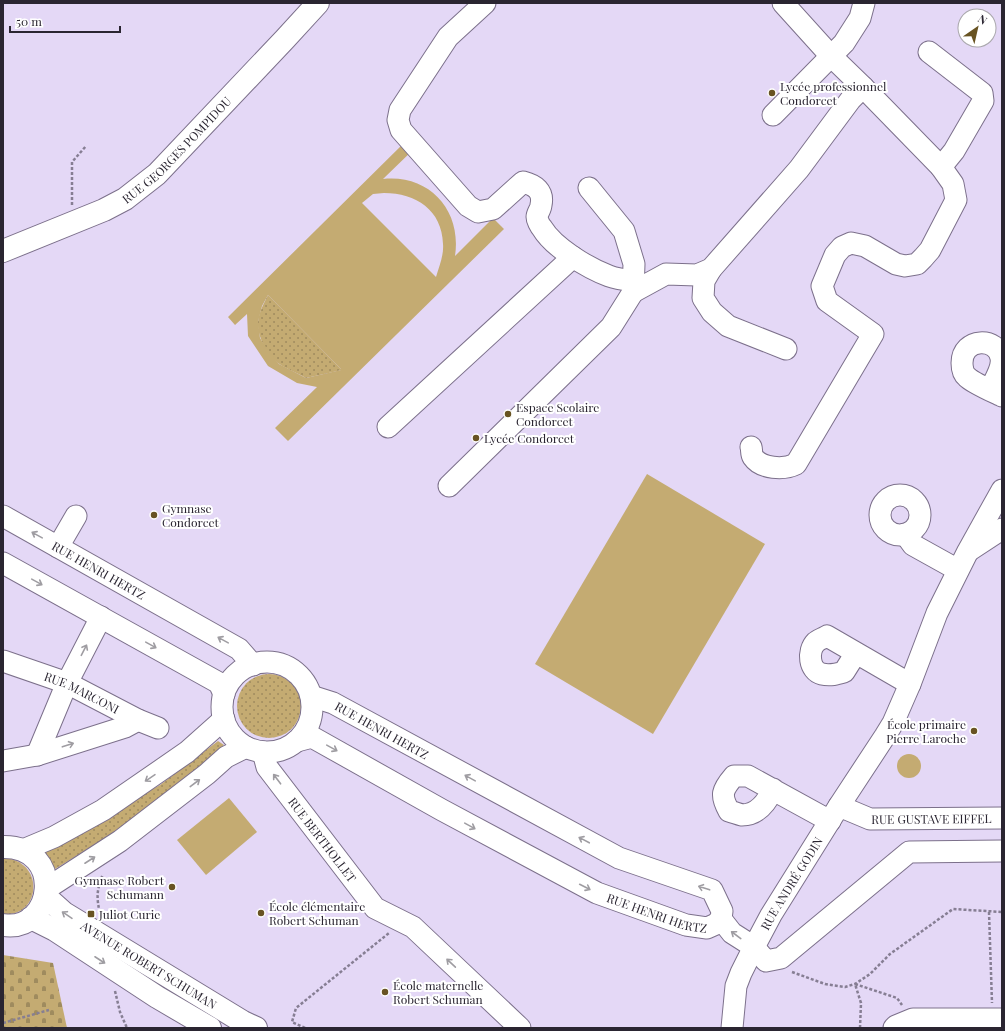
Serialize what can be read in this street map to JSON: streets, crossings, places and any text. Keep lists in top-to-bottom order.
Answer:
{
  "streets": {
    "main road": ["RUE GEORGES POMPIDOU", "AVENUE ROBERT SCHUMAN"],
    "street": [
      "RUE HENRI HERTZ",
      "RUE MARCONI",
      "RUE GUSTAVE EIFFEL",
      "RUE BERTHOLLET",
      "RUE ANDRÉ GODIN"
    ]
  },
  "crossings": [
    ["RUE HENRI HERTZ", "RUE BERTHOLLET"],
    ["RUE GUSTAVE EIFFEL", "RUE ANDRÉ GODIN"]
  ],
  "one_way": ["RUE BERTHOLLET"],
  "places": {
    "other": [
      "Lycée professionnel Condorcet",
      "Espace Scolaire Condorcet",
      "Lycée Condorcet",
      "Gymnase Condorcet",
      "École primaire Pierre Laroche",
      "Gymnase Robert Schumann",
      "École élémentaire Robert Schuman",
      "École maternelle Robert Schuman"
    ],
    "transit": ["Juliot Curie"]
  },
  "scale_bar": "50 m",
  "north": "top right"
}
